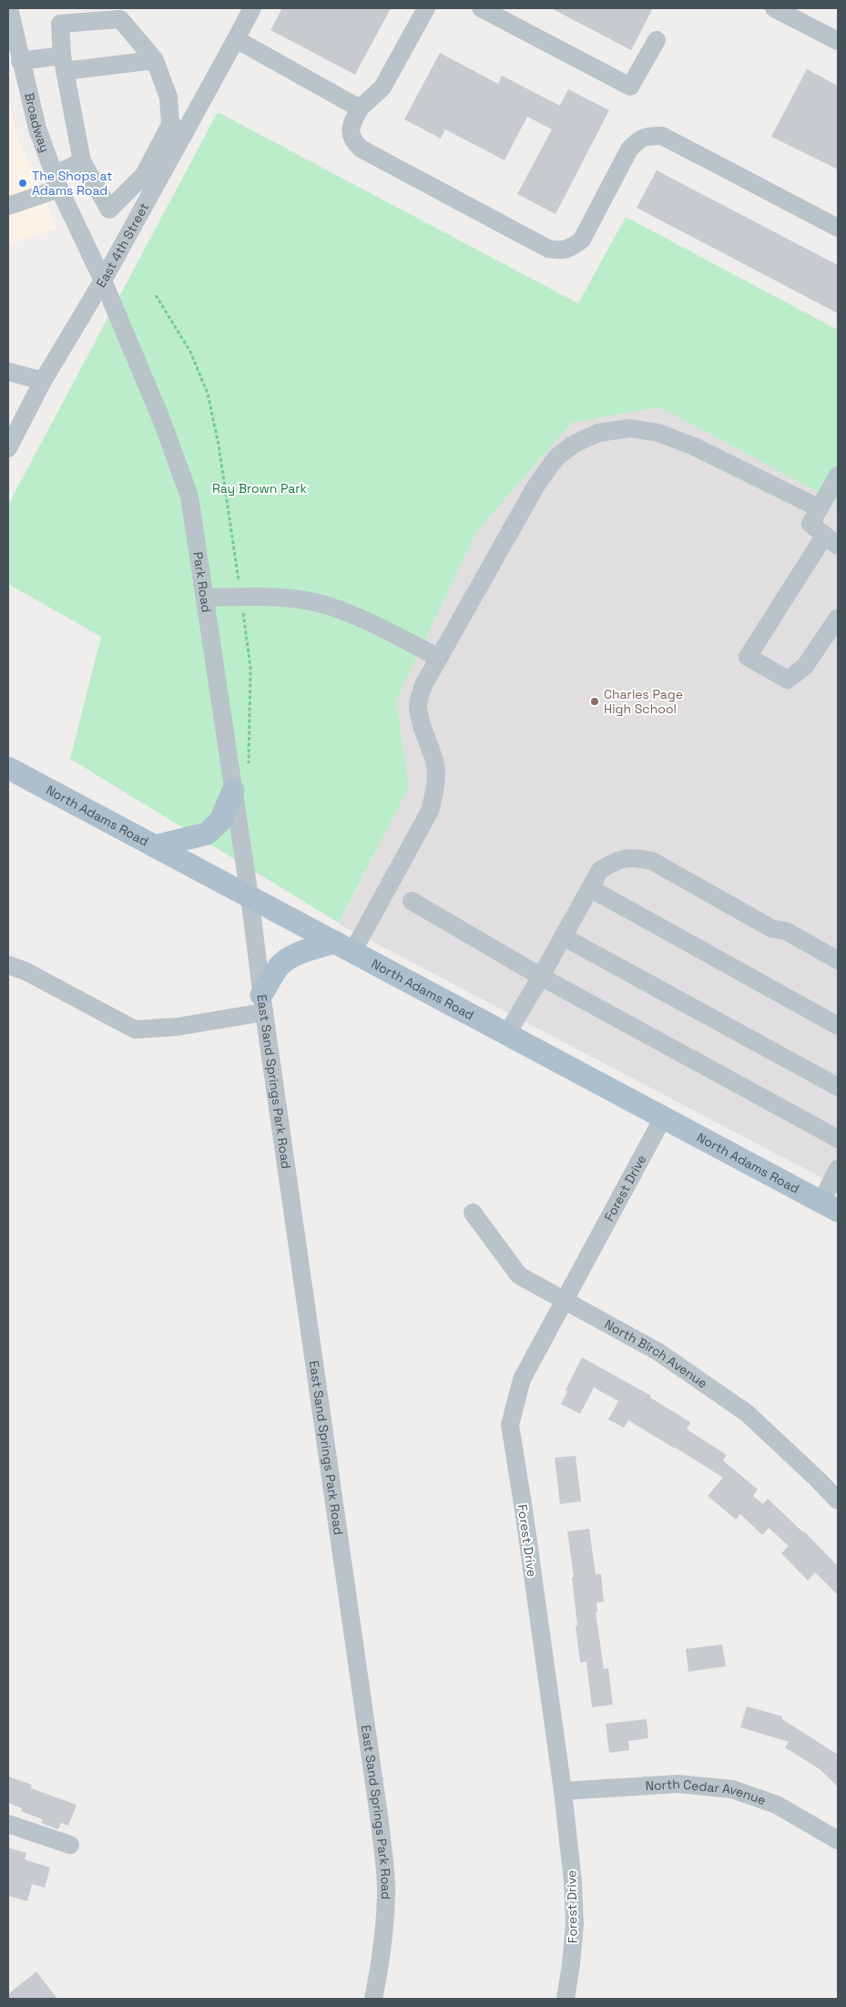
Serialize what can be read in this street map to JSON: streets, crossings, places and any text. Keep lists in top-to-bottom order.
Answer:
{
  "streets": {
    "main road": ["North Adams Road"],
    "street": [
      "Broadway",
      "East 4th Street",
      "Park Road",
      "East Sand Springs Park Road",
      "Forest Drive",
      "North Birch Avenue",
      "North Cedar Avenue"
    ]
  },
  "crossings": [
    ["Broadway", "East 4th Street"],
    ["Broadway", "Park Road"],
    ["East 4th Street", "Park Road"],
    ["Park Road", "North Adams Road"],
    ["Park Road", "East Sand Springs Park Road"],
    ["North Adams Road", "East Sand Springs Park Road"],
    ["North Adams Road", "Forest Drive"],
    ["Forest Drive", "North Birch Avenue"],
    ["Forest Drive", "North Cedar Avenue"]
  ],
  "parks": ["Ray Brown Park"],
  "places": ["The Shops at Adams Road", "Charles Page High School"]
}
